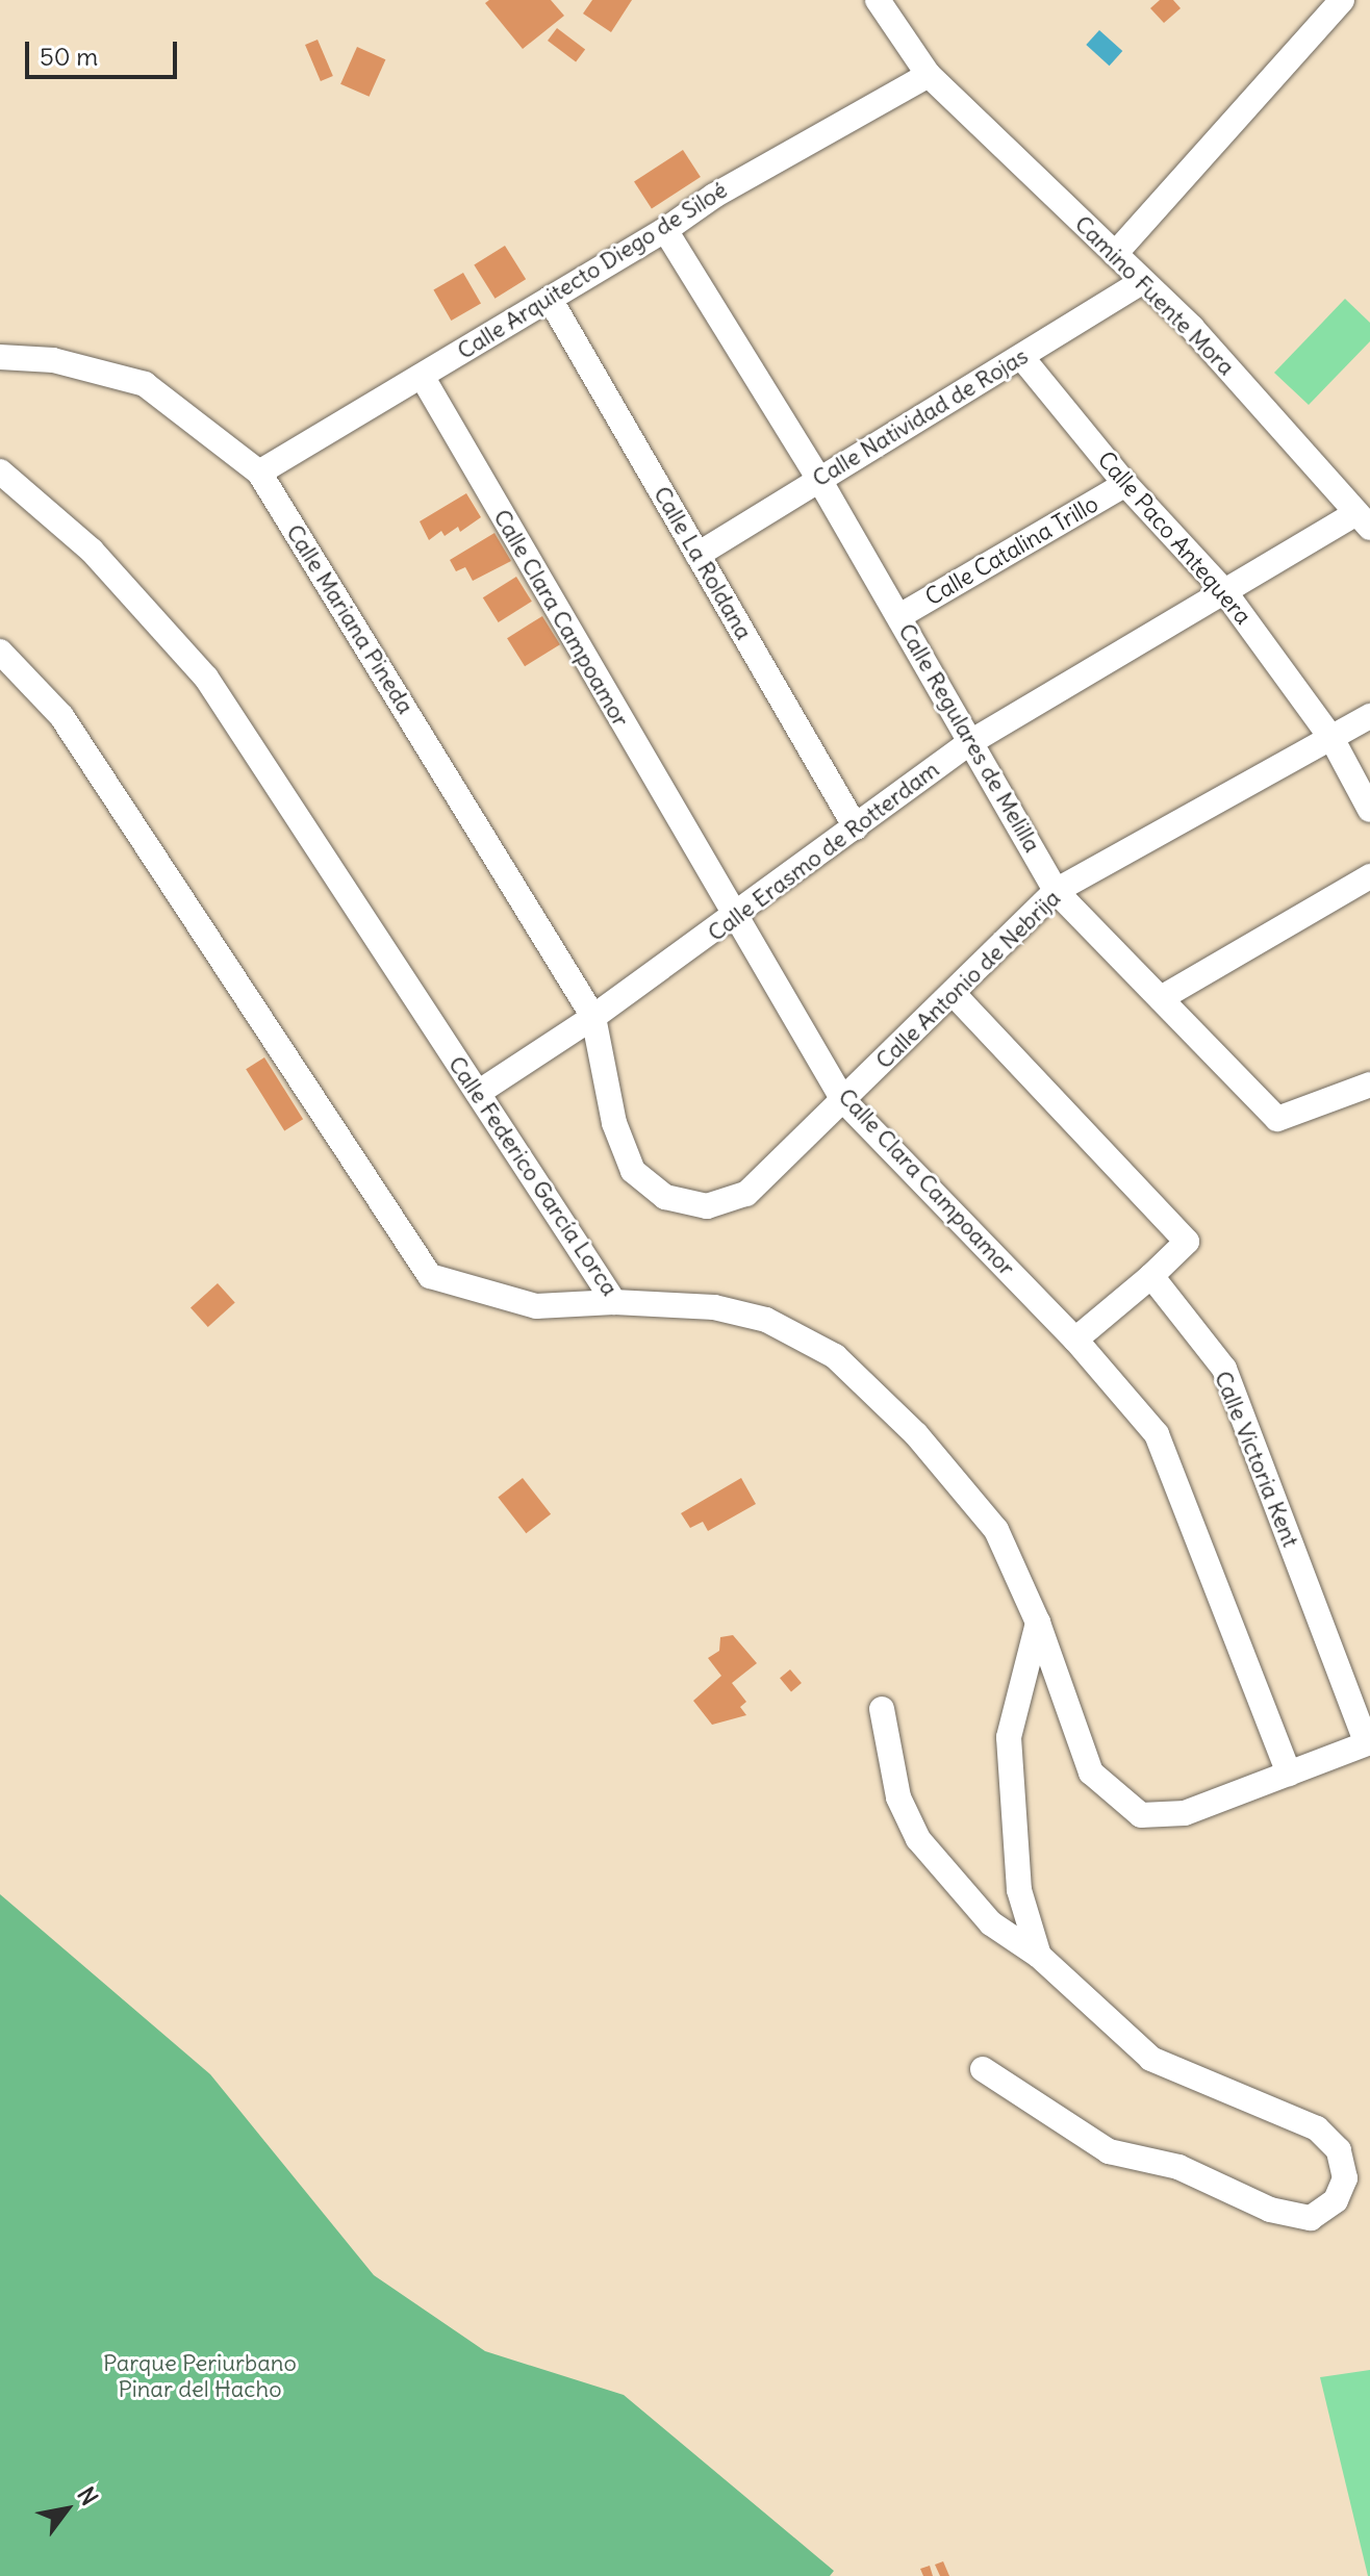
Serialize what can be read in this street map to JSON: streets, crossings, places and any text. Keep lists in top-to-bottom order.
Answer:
{
  "streets": {
    "street": [
      "Calle Arquitecto Diego de Siloé",
      "Camino Fuente Mora",
      "Calle Natividad de Rojas",
      "Calle Paco Antequera",
      "Calle Catalina Trillo",
      "Calle La Roldana",
      "Calle Clara Campoamor",
      "Calle Mariana Pineda",
      "Calle Regulares de Melilla",
      "Calle Erasmo de Rotterdam",
      "Calle Antonio de Nebrija",
      "Calle Federico García Lorca",
      "Calle Victoria Kent"
    ]
  },
  "crossings": [
    ["Calle Arquitecto Diego de Siloé", "Camino Fuente Mora"],
    ["Calle Arquitecto Diego de Siloé", "Calle La Roldana"],
    ["Calle Arquitecto Diego de Siloé", "Calle Clara Campoamor"],
    ["Calle Arquitecto Diego de Siloé", "Calle Mariana Pineda"],
    ["Calle Arquitecto Diego de Siloé", "Calle Regulares de Melilla"],
    ["Camino Fuente Mora", "Calle Natividad de Rojas"],
    ["Camino Fuente Mora", "Calle Erasmo de Rotterdam"],
    ["Calle Natividad de Rojas", "Calle Paco Antequera"],
    ["Calle Natividad de Rojas", "Calle La Roldana"],
    ["Calle Natividad de Rojas", "Calle Regulares de Melilla"],
    ["Calle Paco Antequera", "Calle Catalina Trillo"],
    ["Calle Paco Antequera", "Calle Erasmo de Rotterdam"],
    ["Calle Paco Antequera", "Calle Antonio de Nebrija"],
    ["Calle Catalina Trillo", "Calle Regulares de Melilla"],
    ["Calle La Roldana", "Calle Erasmo de Rotterdam"],
    ["Calle Clara Campoamor", "Calle Mariana Pineda"],
    ["Calle Clara Campoamor", "Calle Erasmo de Rotterdam"],
    ["Calle Clara Campoamor", "Calle Antonio de Nebrija"],
    ["Calle Clara Campoamor", "Calle Federico García Lorca"],
    ["Calle Mariana Pineda", "Calle Erasmo de Rotterdam"],
    ["Calle Mariana Pineda", "Calle Antonio de Nebrija"],
    ["Calle Regulares de Melilla", "Calle Erasmo de Rotterdam"],
    ["Calle Regulares de Melilla", "Calle Antonio de Nebrija"],
    ["Calle Erasmo de Rotterdam", "Calle Antonio de Nebrija"],
    ["Calle Federico García Lorca", "Calle Victoria Kent"]
  ],
  "parks": ["Parque Periurbano Pinar del Hacho"],
  "scale_bar": "50 m",
  "north": "top right"
}
